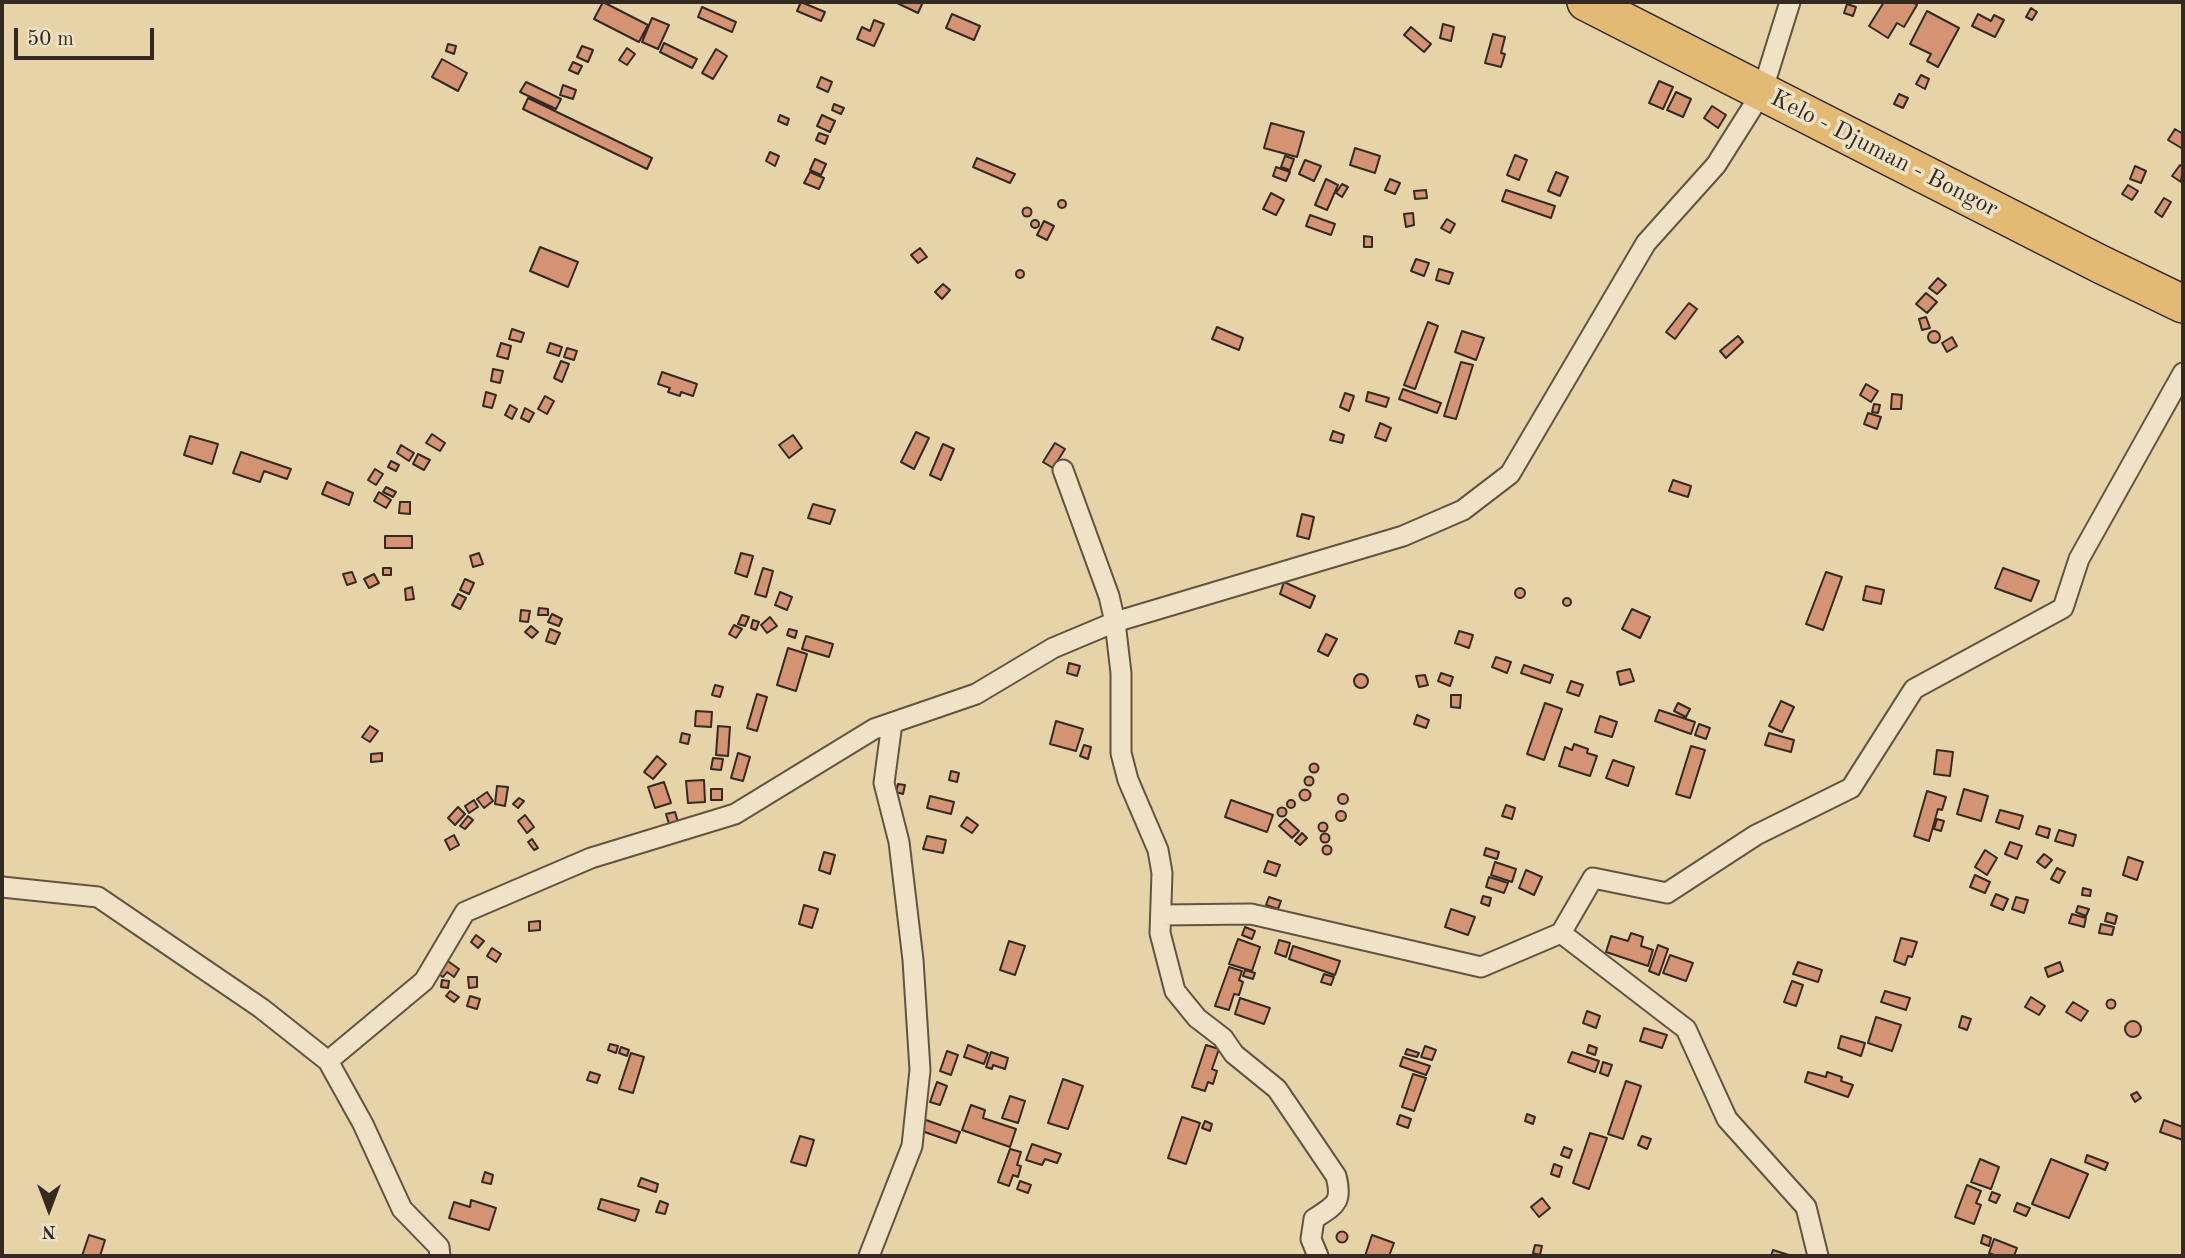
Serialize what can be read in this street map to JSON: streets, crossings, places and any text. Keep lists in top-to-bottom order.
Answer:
{
  "streets": {
    "highway": ["Kelo - Djuman - Bongor"]
  },
  "scale_bar": "50 m",
  "north": "bottom"
}
